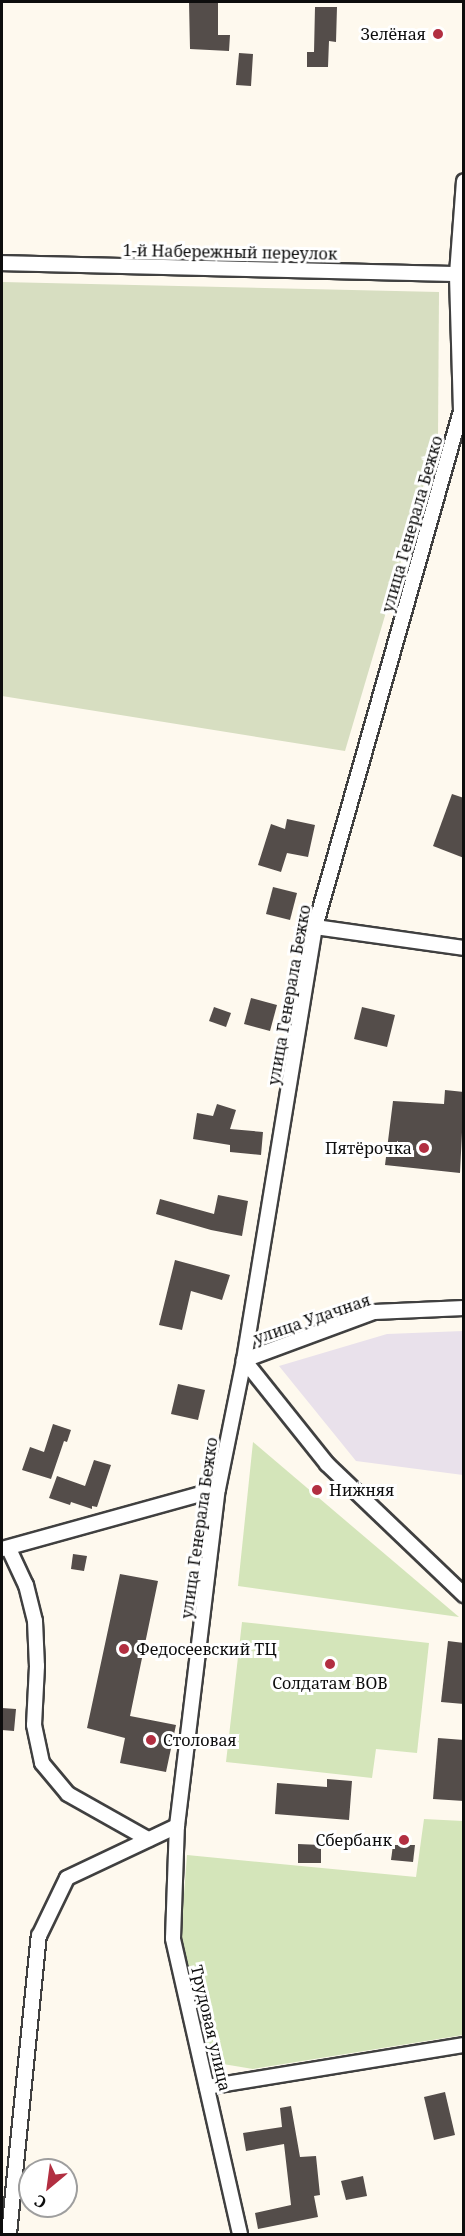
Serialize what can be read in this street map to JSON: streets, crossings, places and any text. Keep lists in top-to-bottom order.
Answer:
{
  "streets": {
    "street": [
      "1-й Набережный переулок",
      "улица Генерала Бежко",
      "улица Удачная",
      "Трудовая улица"
    ]
  },
  "crossings": [
    ["1-й Набережный переулок", "улица Генерала Бежко"],
    ["улица Генерала Бежко", "улица Удачная"],
    ["улица Генерала Бежко", "Трудовая улица"]
  ],
  "places": [
    "Зелёная",
    "Пятёрочка",
    "Нижняя",
    "Федосеевский ТЦ",
    "Солдатам ВОВ",
    "Столовая",
    "Сбербанк"
  ],
  "north": "bottom left"
}
